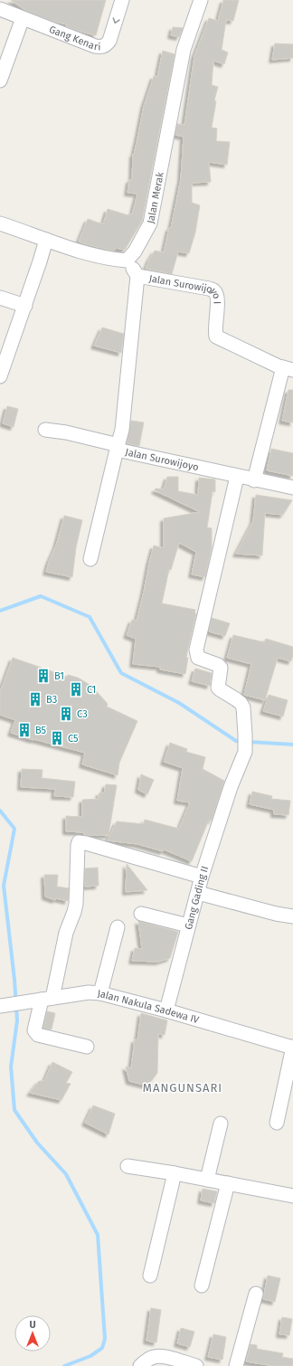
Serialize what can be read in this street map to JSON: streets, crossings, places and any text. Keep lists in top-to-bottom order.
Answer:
{
  "streets": {
    "street": [
      "Gang Kenari",
      "Jalan Merak",
      "Jalan Surowijoyo I",
      "Jalan Surowijoyo",
      "Gang Gading II",
      "Jalan Nakula Sadewa IV"
    ]
  },
  "crossings": [
    ["Jalan Merak", "Jalan Surowijoyo I"],
    ["Jalan Surowijoyo I", "Jalan Surowijoyo"],
    ["Jalan Surowijoyo", "Gang Gading II"],
    ["Gang Gading II", "Jalan Nakula Sadewa IV"]
  ],
  "districts": ["MANGUNSARI"],
  "places": {
    "building": [
      "B1",
      "C1",
      "B3",
      "C3",
      "B5",
      "C5"
    ]
  },
  "north": "top"
}
